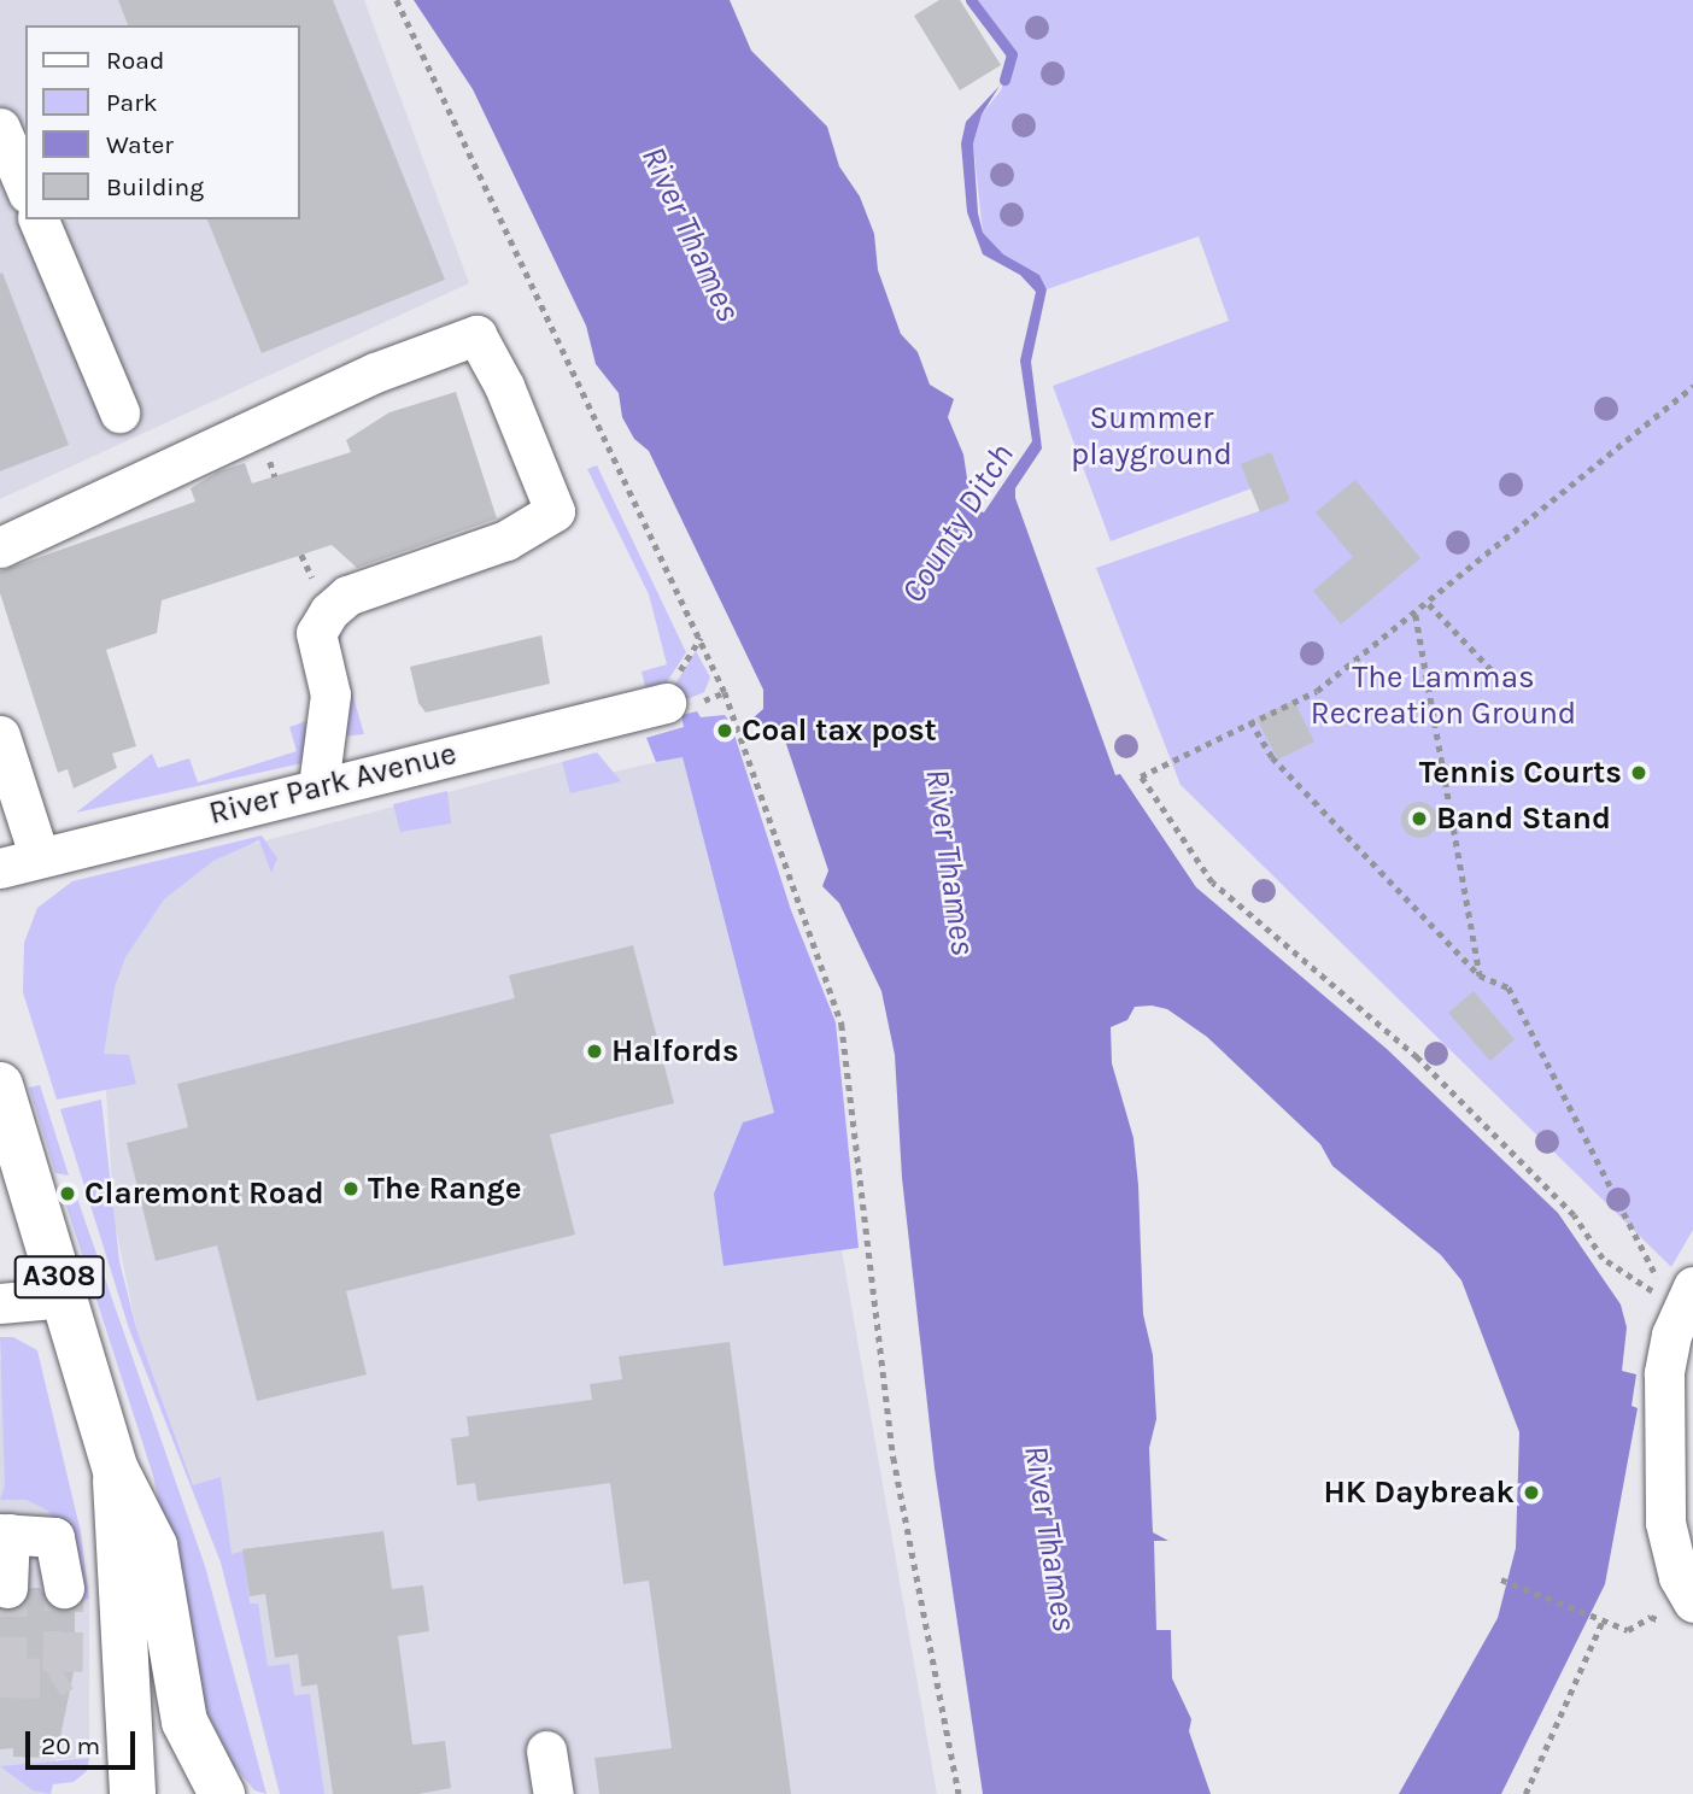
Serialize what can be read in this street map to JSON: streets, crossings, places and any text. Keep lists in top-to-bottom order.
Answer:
{
  "streets": {
    "main road": ["A308"],
    "street": ["River Park Avenue"]
  },
  "water": ["River Thames", "County Ditch"],
  "parks": ["Summer playground", "The Lammas Recreation Ground"],
  "places": [
    "Coal tax post",
    "Tennis Courts",
    "Band Stand",
    "Halfords",
    "The Range",
    "Claremont Road",
    "HK Daybreak"
  ],
  "legend": [
    "Road",
    "Park",
    "Water",
    "Building"
  ],
  "scale_bar": "20 m"
}
